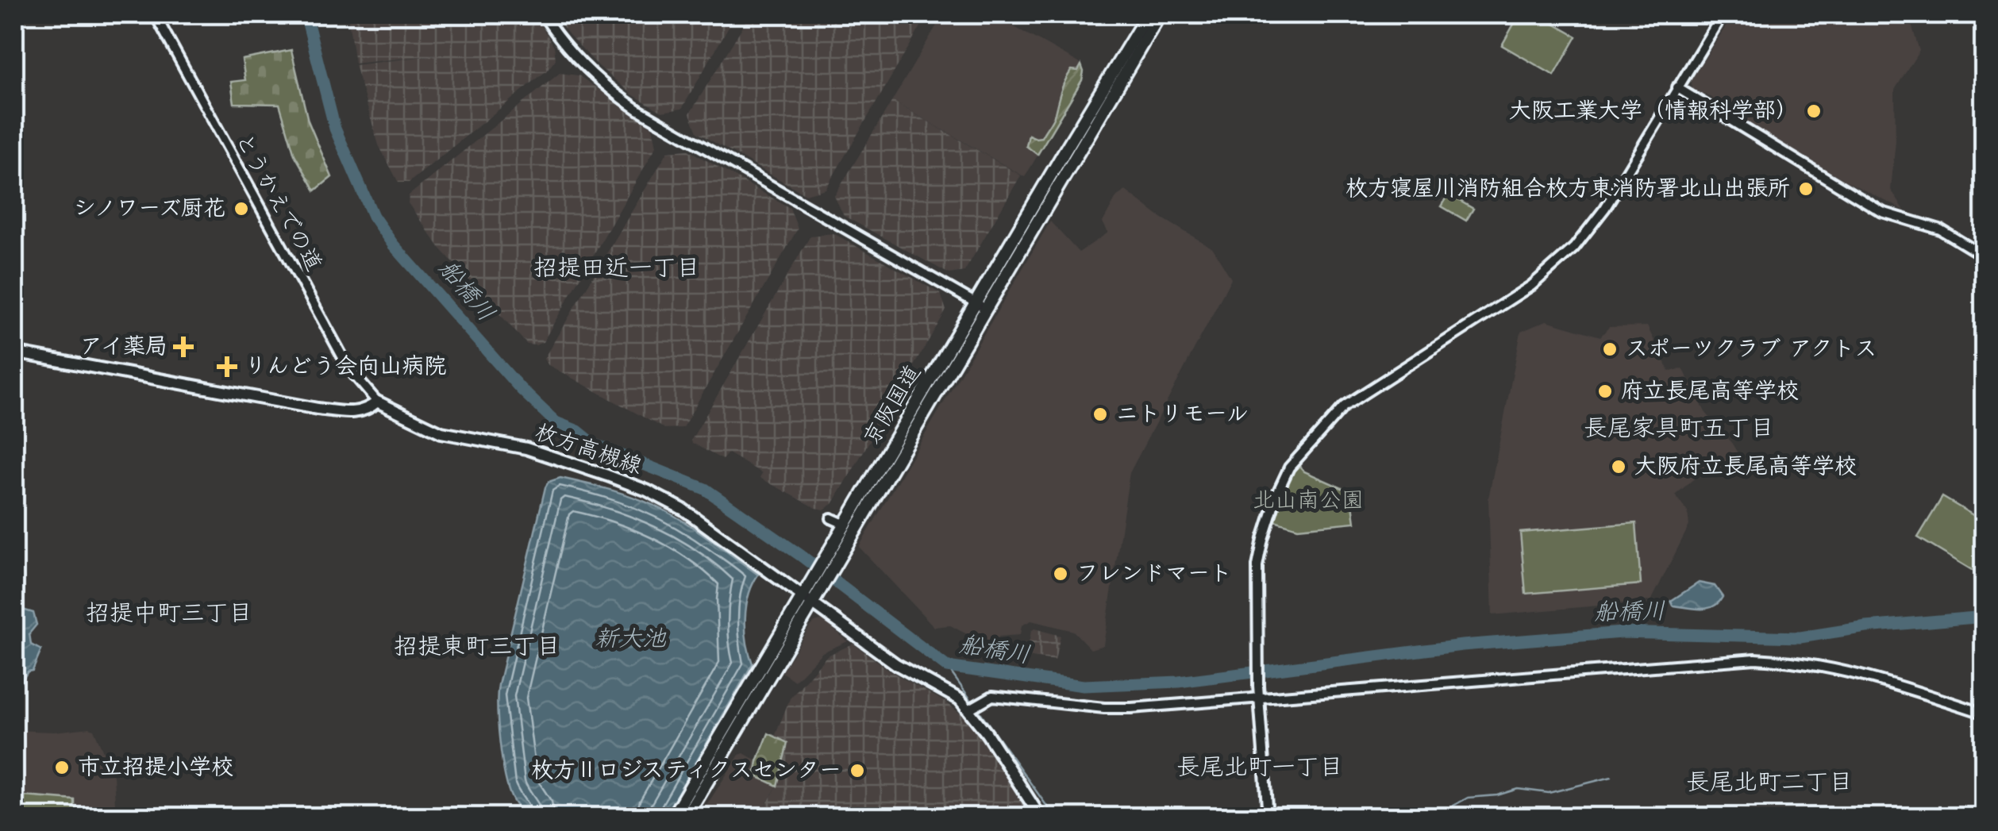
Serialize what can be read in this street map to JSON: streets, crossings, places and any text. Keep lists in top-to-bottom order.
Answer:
{
  "streets": {
    "highway": ["京阪国道"],
    "main road": ["枚方高槻線"],
    "street": ["とうかえでの道"]
  },
  "crossings": [
    ["とうかえでの道", "枚方高槻線"],
    ["京阪国道", "枚方高槻線"]
  ],
  "districts": [
    "招提田近一丁目",
    "長尾家具町五丁目",
    "招提中町三丁目",
    "招提東町三丁目",
    "長尾北町一丁目",
    "長尾北町二丁目"
  ],
  "water": ["船橋川", "新大池"],
  "parks": ["北山南公園"],
  "places": {
    "other": [
      "大阪工業大学（情報科学部）",
      "枚方寝屋川消防組合枚方東消防署北山出張所",
      "シノワーズ厨花",
      "スポーツクラブ アクトス",
      "府立長尾高等学校",
      "ニトリモール",
      "大阪府立長尾高等学校",
      "フレンドマート",
      "市立招提小学校",
      "枚方Ⅱロジスティクスセンター"
    ],
    "health": ["アイ薬局", "りんどう会向山病院"]
  }
}
